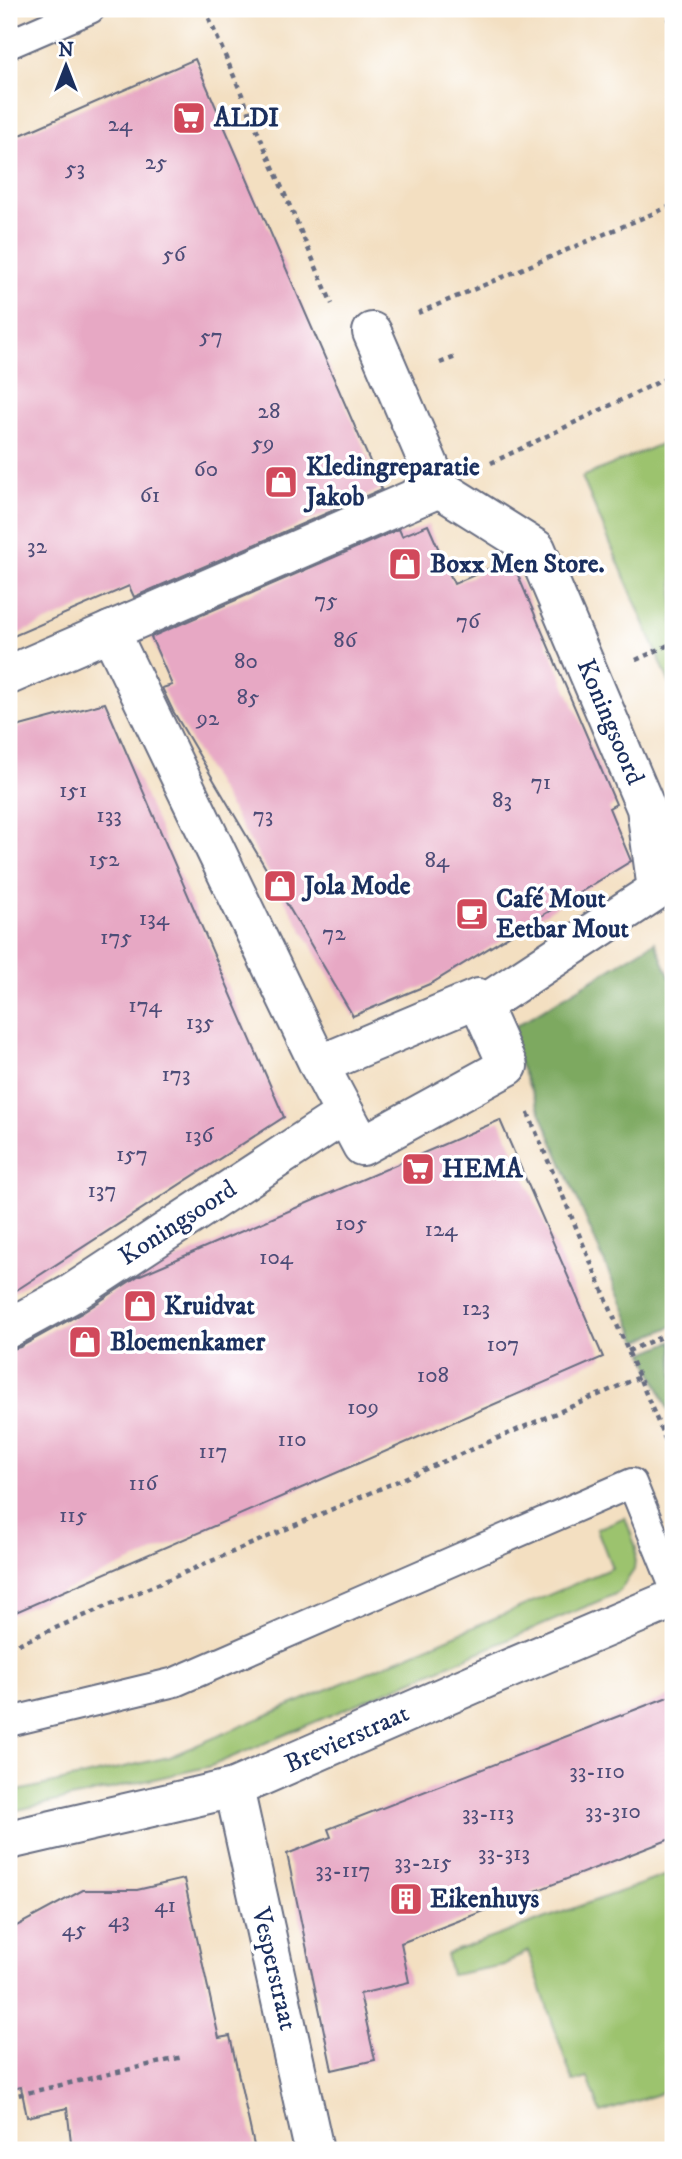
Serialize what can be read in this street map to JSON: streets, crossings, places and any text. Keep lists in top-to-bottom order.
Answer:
{
  "streets": {
    "street": ["Koningsoord", "Brevierstraat", "Vesperstraat"]
  },
  "crossings": [
    ["Brevierstraat", "Vesperstraat"]
  ],
  "places": {
    "supermarket": ["ALDI", "HEMA"],
    "shop": [
      "Kledingreparatie Jakob",
      "Boxx Men Store.",
      "Jola Mode",
      "Kruidvat",
      "Bloemenkamer"
    ],
    "cafe": ["Café Mout Eetbar Mout"],
    "building": ["Eikenhuys"]
  },
  "house_numbers": [
    "24",
    "25",
    "53",
    "56",
    "57",
    "28",
    "59",
    "60",
    "61",
    "32",
    "75",
    "76",
    "86",
    "80",
    "85",
    "92",
    "71",
    "151",
    "83",
    "133",
    "73",
    "152",
    "84",
    "134",
    "72",
    "175",
    "174",
    "135",
    "173",
    "136",
    "157",
    "137",
    "105",
    "124",
    "104",
    "123",
    "107",
    "108",
    "109",
    "110",
    "117",
    "116",
    "115",
    "33-110",
    "33-310",
    "33-113",
    "33-313",
    "33-215",
    "33-117",
    "41",
    "43",
    "45"
  ],
  "north": "top"
}
